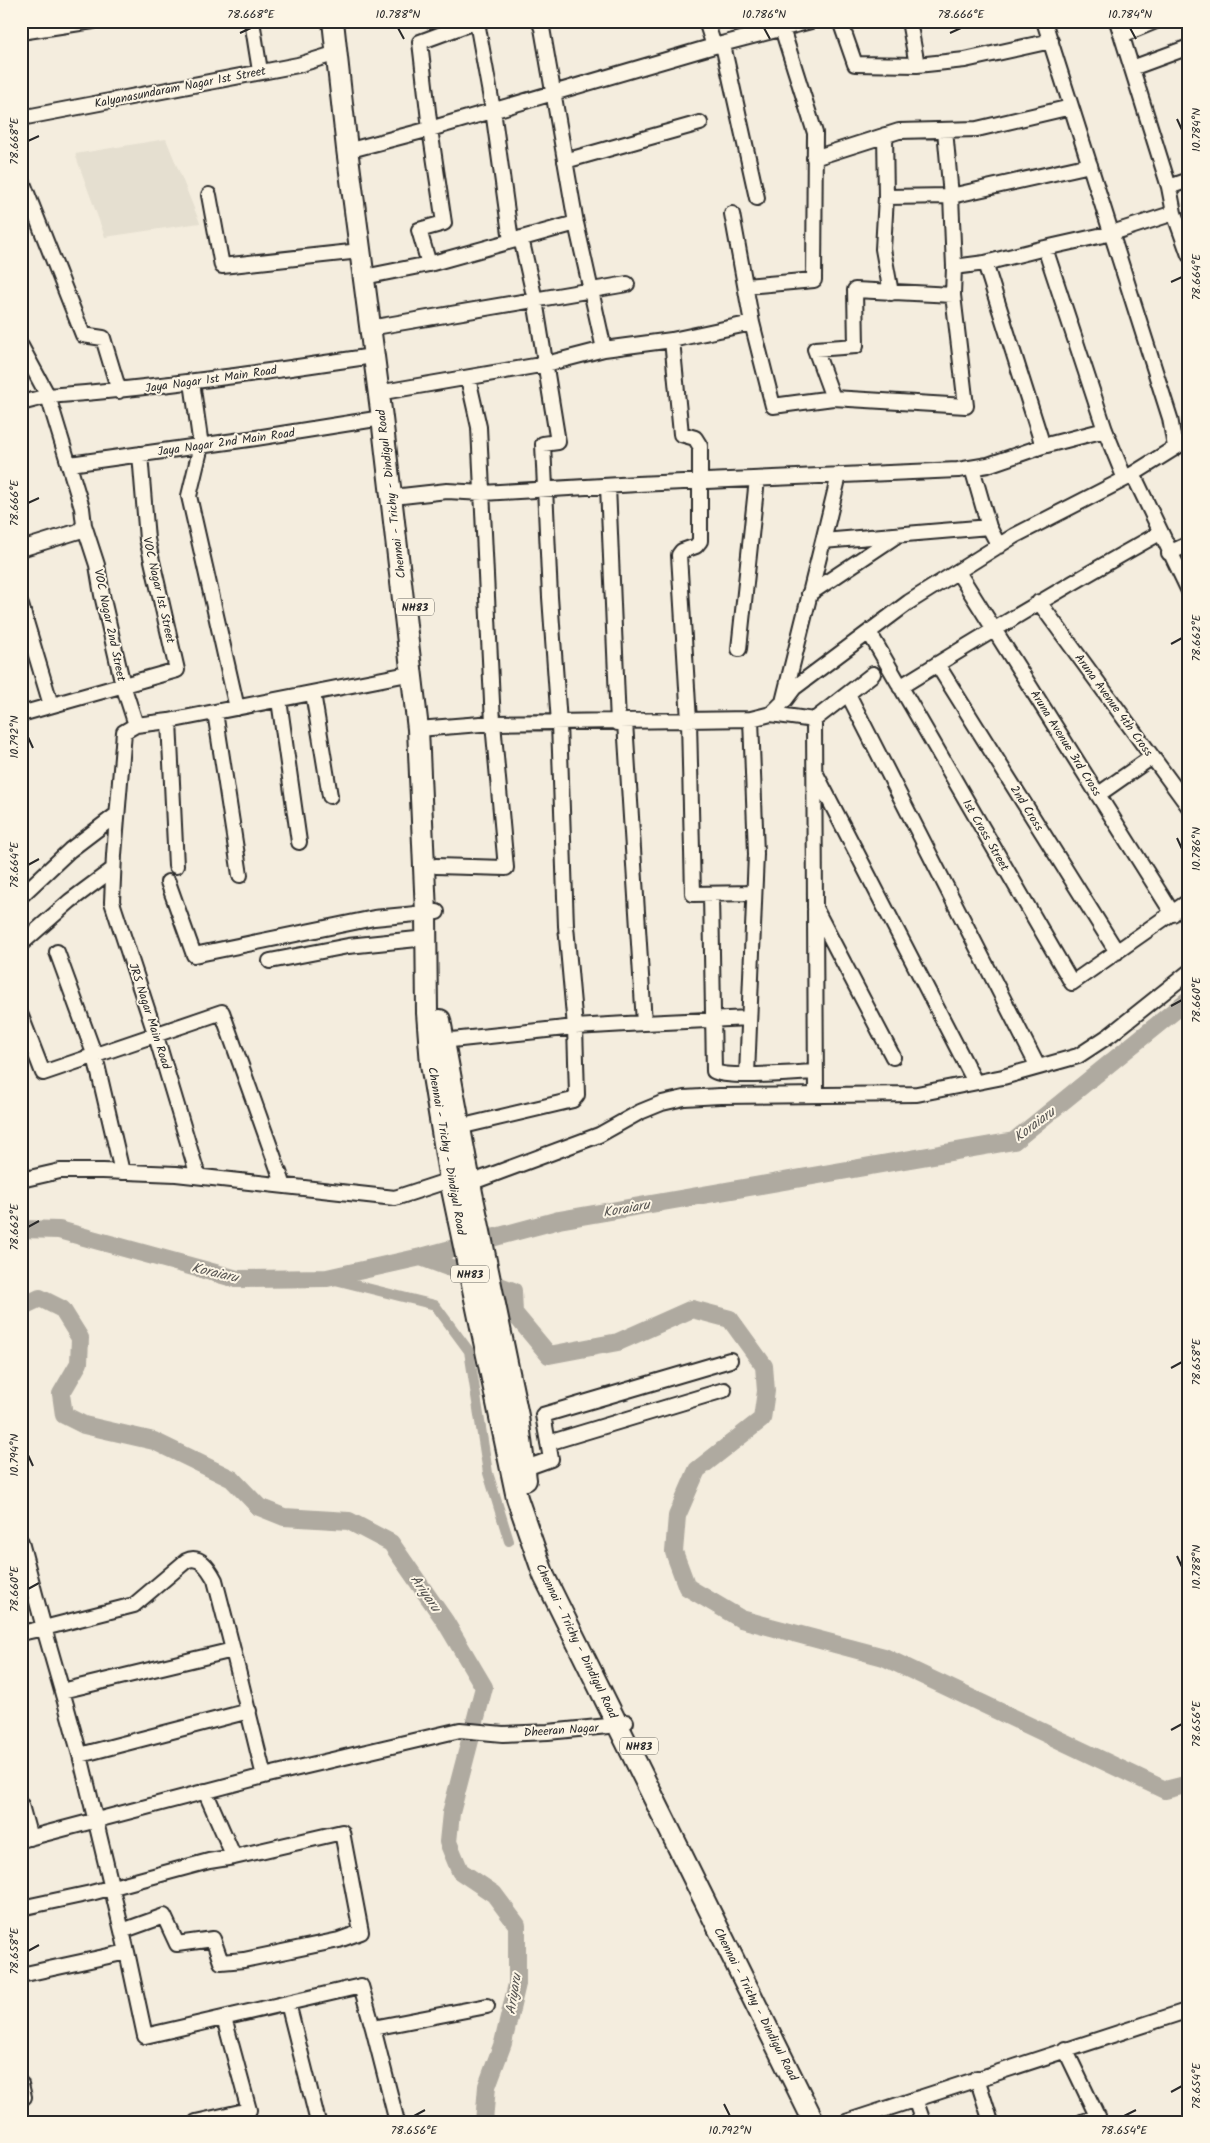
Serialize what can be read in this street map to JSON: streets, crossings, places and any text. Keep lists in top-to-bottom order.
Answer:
{
  "streets": {
    "highway": ["Chennai - Trichy - Dindigul Road", "NH83"],
    "street": [
      "Kalyanasundaram Nagar 1st Street",
      "Jaya Nagar 1st Main Road",
      "Jaya Nagar 2nd Main Road",
      "VOC Nagar 1st Street",
      "VOC Nagar 2nd Street",
      "Aruna Avenue 4th Cross",
      "Aruna Avenue 3rd Cross",
      "2nd Cross",
      "1st Cross Street",
      "JRS Nagar Main Road",
      "Dheeran Nagar"
    ]
  },
  "crossings": [
    ["Kalyanasundaram Nagar 1st Street", "Chennai - Trichy - Dindigul Road"],
    ["Jaya Nagar 1st Main Road", "Chennai - Trichy - Dindigul Road"],
    ["Jaya Nagar 1st Main Road", "VOC Nagar 2nd Street"],
    ["Jaya Nagar 2nd Main Road", "Chennai - Trichy - Dindigul Road"],
    ["Jaya Nagar 2nd Main Road", "VOC Nagar 1st Street"],
    ["Jaya Nagar 2nd Main Road", "VOC Nagar 2nd Street"],
    ["Chennai - Trichy - Dindigul Road", "Dheeran Nagar"],
    ["VOC Nagar 1st Street", "VOC Nagar 2nd Street"],
    ["VOC Nagar 2nd Street", "JRS Nagar Main Road"],
    ["2nd Cross", "1st Cross Street"]
  ],
  "water": ["Koraiaru", "Ariyaru"],
  "coordinates": [
    "78.668°E",
    "10.788°N",
    "10.786°N",
    "78.666°E",
    "10.784°N",
    "78.664°E",
    "78.662°E",
    "10.792°N",
    "78.660°E",
    "78.658°E",
    "10.794°N",
    "78.656°E",
    "78.654°E"
  ]
}
